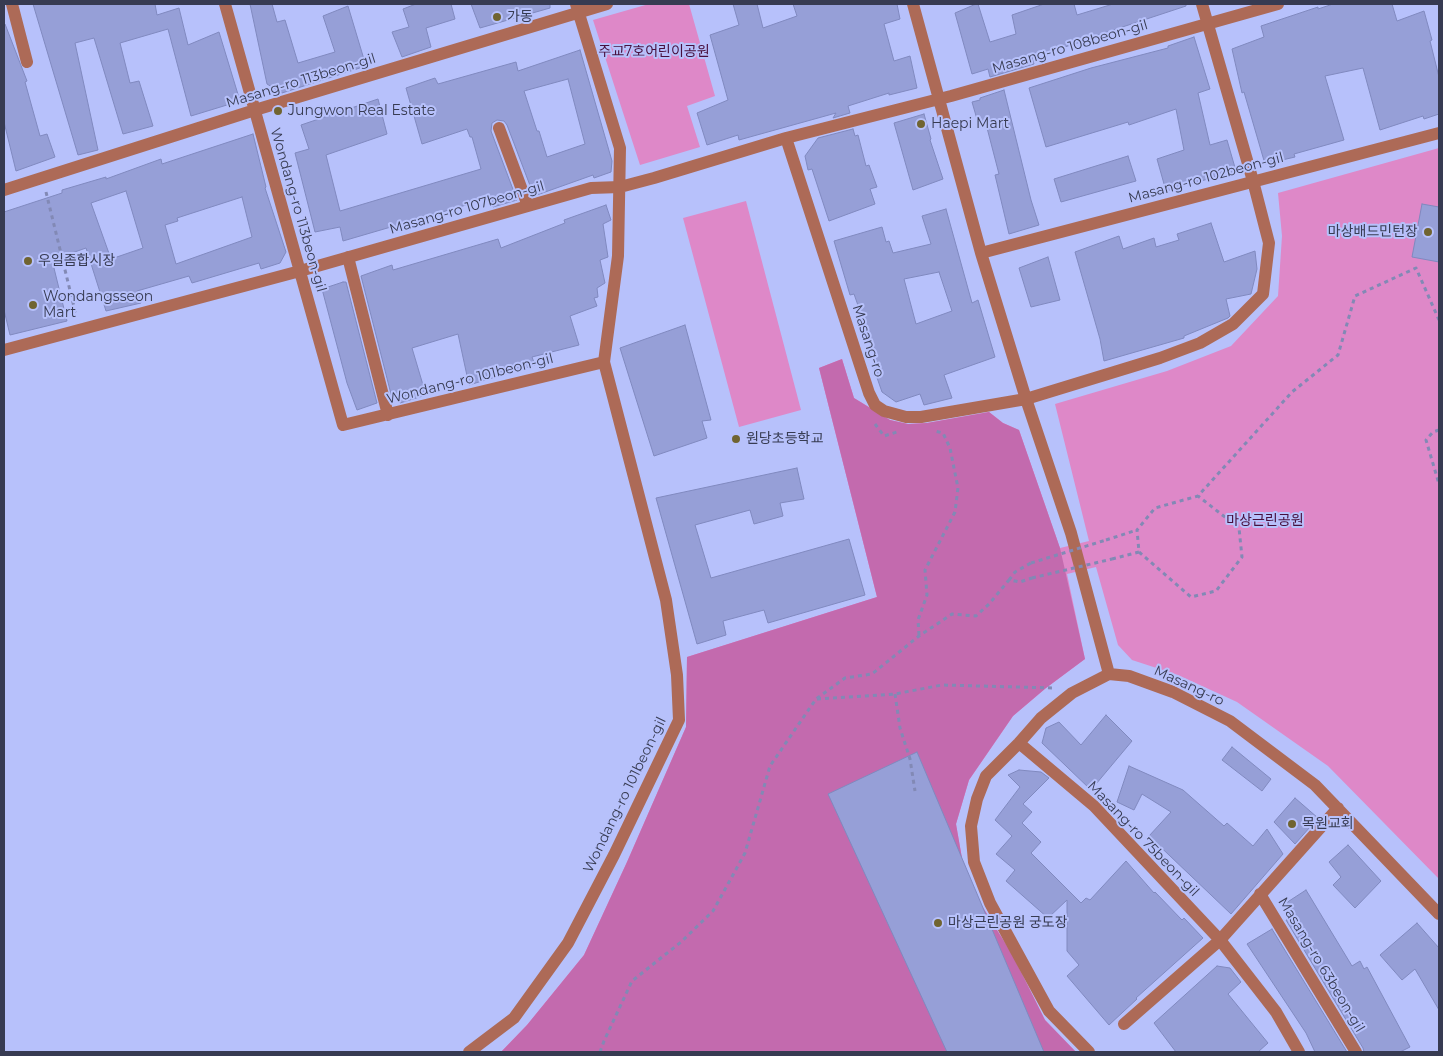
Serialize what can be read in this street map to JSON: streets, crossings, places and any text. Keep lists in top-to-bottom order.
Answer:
{
  "streets": {
    "street": [
      "Masang-ro 108beon-gil",
      "Masang-ro 113beon-gil",
      "Masang-ro 102beon-gil",
      "Masang-ro 107beon-gil",
      "Wondang-ro 113beon-gil",
      "Masang-ro",
      "Wondang-ro 101beon-gil",
      "Masang-ro 75beon-gil",
      "Masang-ro 63beon-gil"
    ]
  },
  "crossings": [
    ["Masang-ro 108beon-gil", "Masang-ro 107beon-gil"],
    ["Masang-ro 113beon-gil", "Wondang-ro 113beon-gil"],
    ["Masang-ro 113beon-gil", "Wondang-ro 101beon-gil"],
    ["Masang-ro 107beon-gil", "Wondang-ro 113beon-gil"],
    ["Masang-ro 107beon-gil", "Masang-ro"],
    ["Masang-ro 107beon-gil", "Wondang-ro 101beon-gil"],
    ["Wondang-ro 113beon-gil", "Wondang-ro 101beon-gil"]
  ],
  "parks": ["주교7호어린이공원", "마상근린공원"],
  "places": [
    "가동",
    "Jungwon Real Estate",
    "Haepi Mart",
    "마상배드민턴장",
    "우일좀합시장",
    "Wondangsseon Mart",
    "원당초등학교",
    "목원교회",
    "마상근린공원 궁도장"
  ]
}
